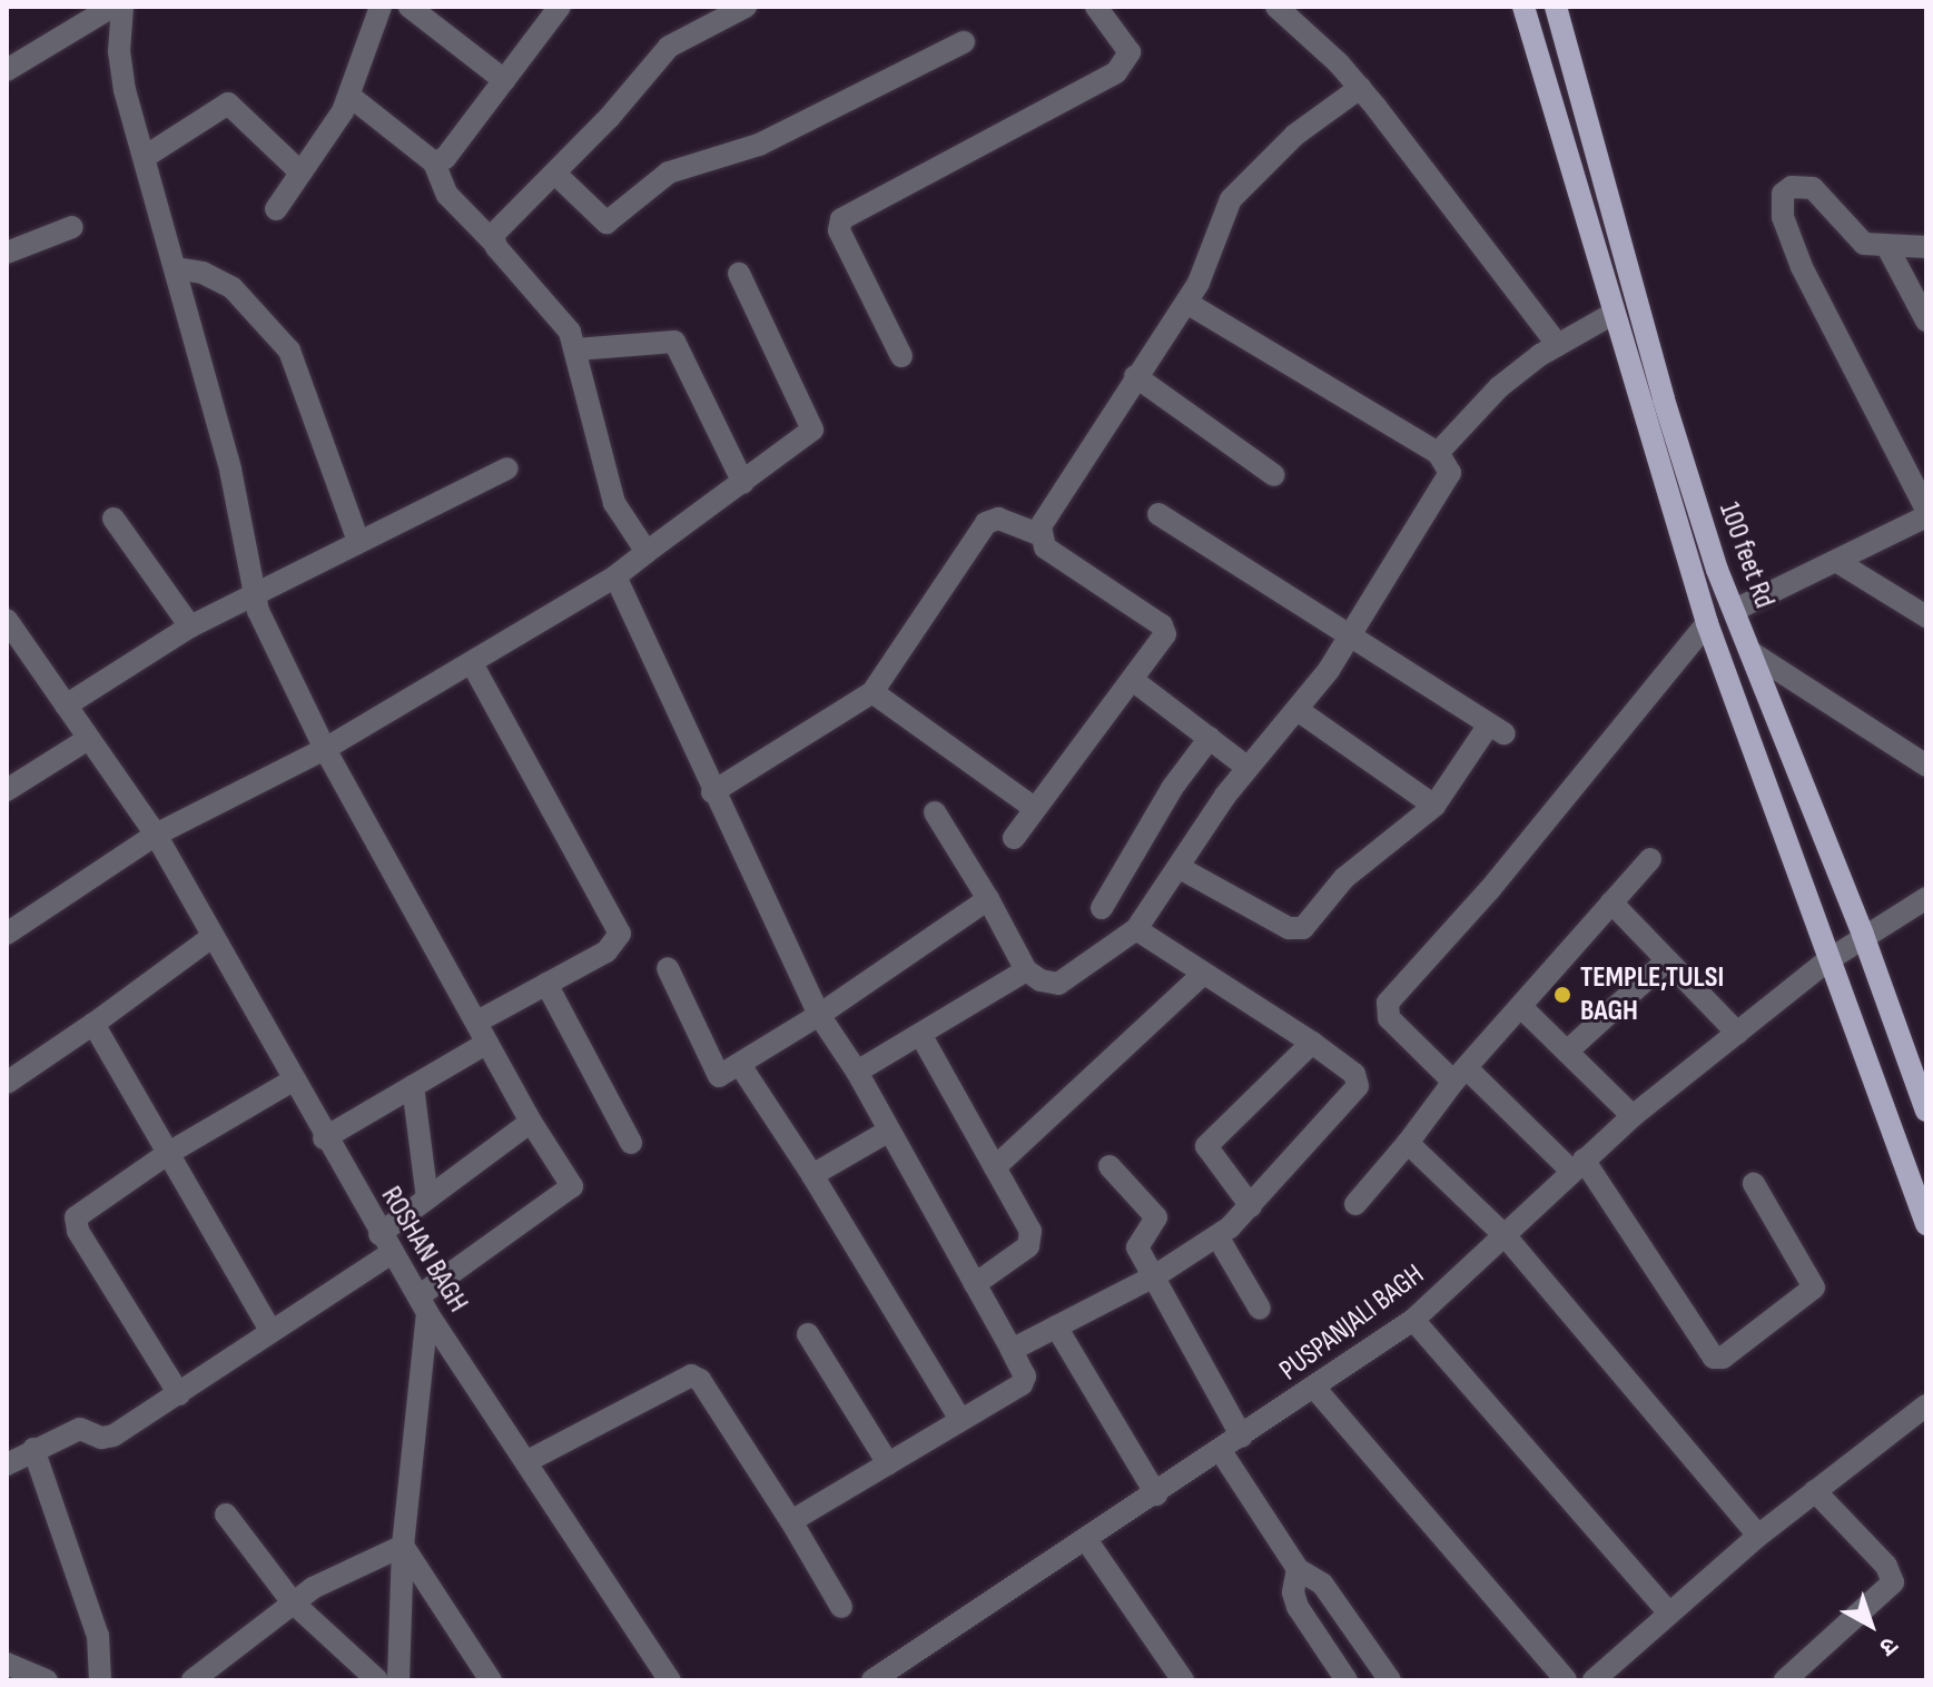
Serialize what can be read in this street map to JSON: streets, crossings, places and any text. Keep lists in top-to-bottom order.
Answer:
{
  "streets": {
    "main road": ["100 feet Rd"],
    "street": ["ROSHAN BAGH", "PUSPANJALI BAGH"]
  },
  "crossings": [
    ["100 feet Rd", "PUSPANJALI BAGH"]
  ],
  "places": ["TEMPLE,TULSI BAGH"],
  "north": "bottom right"
}
